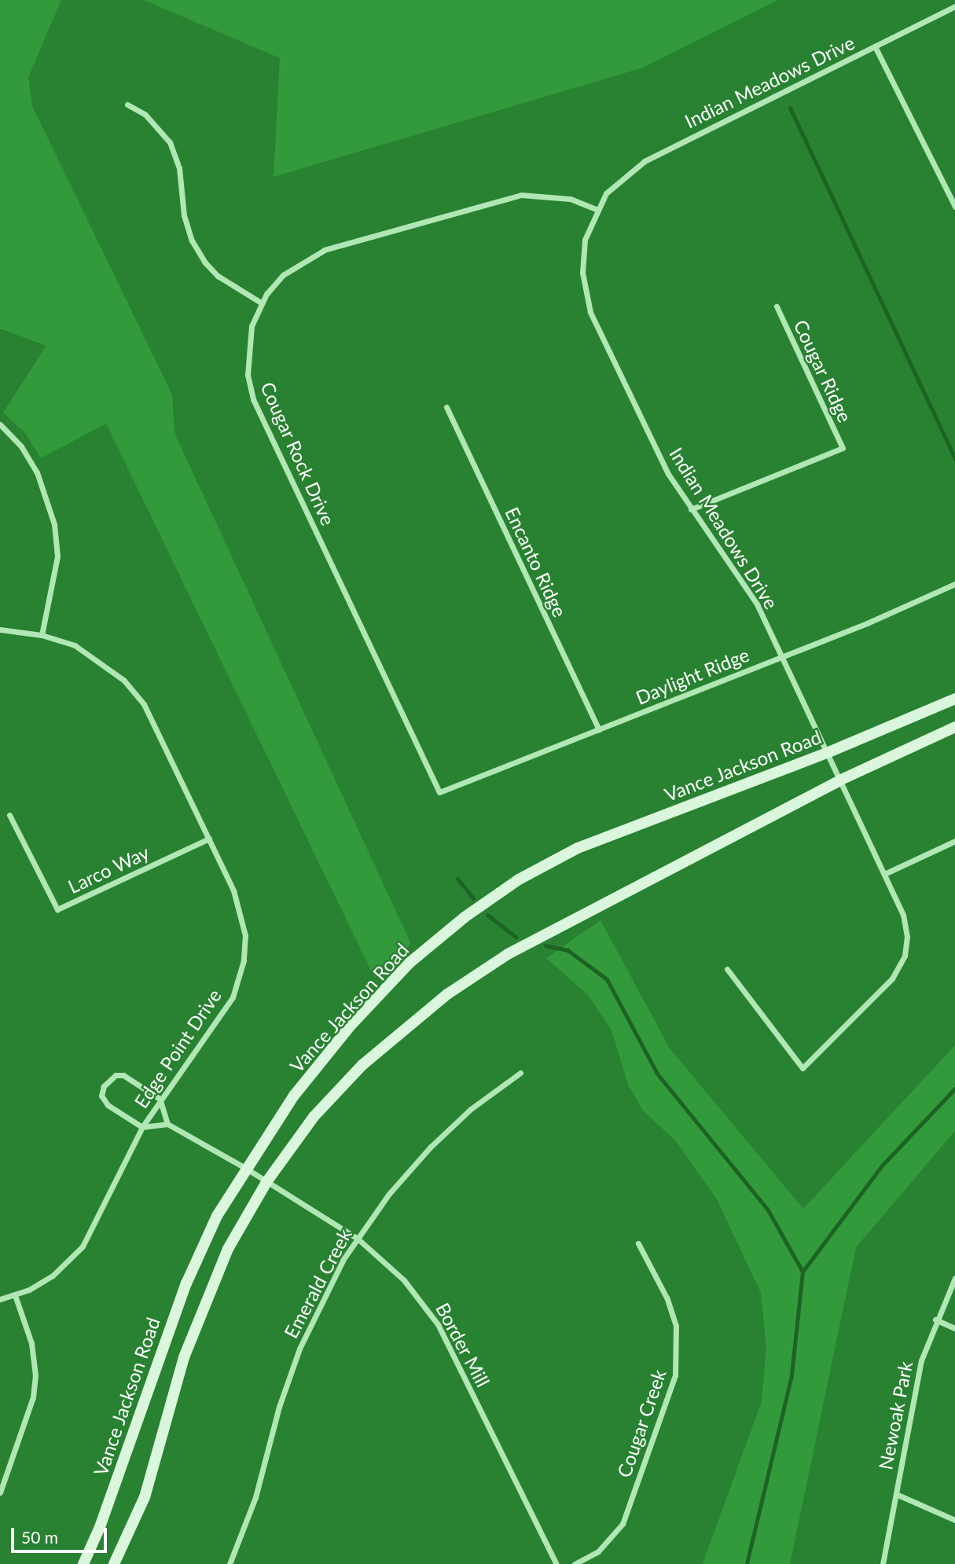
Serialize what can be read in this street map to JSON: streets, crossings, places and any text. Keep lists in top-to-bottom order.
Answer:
{
  "streets": {
    "main road": ["Vance Jackson Road"],
    "street": [
      "Indian Meadows Drive",
      "Cougar Ridge",
      "Cougar Rock Drive",
      "Encanto Ridge",
      "Daylight Ridge",
      "Larco Way",
      "Edge Point Drive",
      "Emerald Creek",
      "Border Mill",
      "Newoak Park",
      "Cougar Creek"
    ]
  },
  "crossings": [
    ["Indian Meadows Drive", "Cougar Ridge"],
    ["Indian Meadows Drive", "Cougar Rock Drive"],
    ["Indian Meadows Drive", "Daylight Ridge"],
    ["Indian Meadows Drive", "Vance Jackson Road"],
    ["Cougar Rock Drive", "Daylight Ridge"],
    ["Encanto Ridge", "Daylight Ridge"],
    ["Vance Jackson Road", "Border Mill"],
    ["Larco Way", "Edge Point Drive"],
    ["Emerald Creek", "Border Mill"]
  ],
  "scale_bar": "50 m"
}
